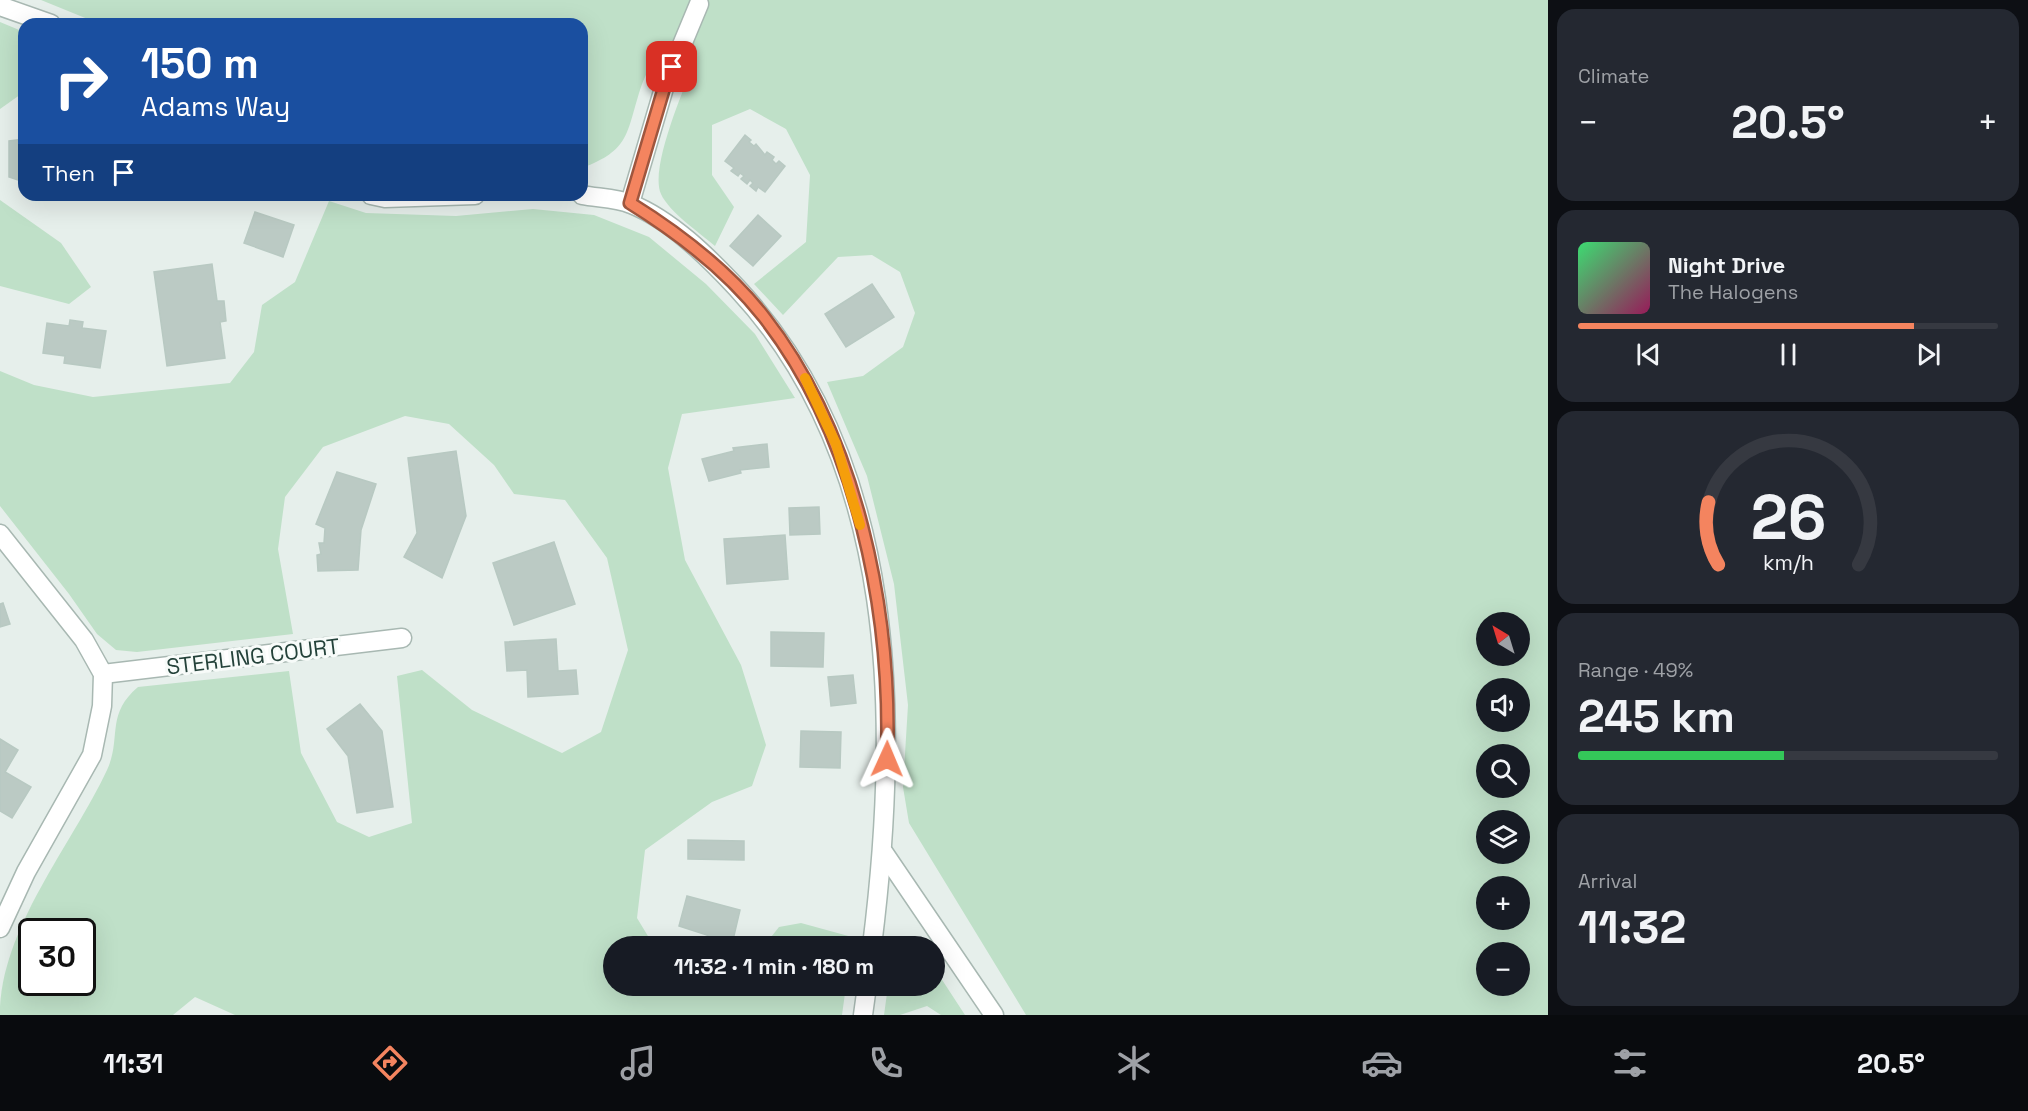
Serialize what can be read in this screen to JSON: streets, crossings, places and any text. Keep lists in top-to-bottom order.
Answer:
{
  "streets": {
    "street": ["STERLING COURT"]
  },
  "north": "top left",
  "page": {
    "tile": [
      "Climate",
      ["Range · 49%", "245 km"],
      ["Arrival", "11:32"]
    ],
    "turn": ["150 m", "Adams Way"],
    "heat": ["−", "20.5°", "+"],
    "then": "Then",
    "song": ["Night Drive", "The Halogens"],
    "map_buttons": ["+", "−"],
    "limit": "30",
    "trip": "11:32 · 1 min · 180 m",
    "tabs": ["11:31", "20.5°"],
    "gauge": ["26", "km/h"]
  }
}
